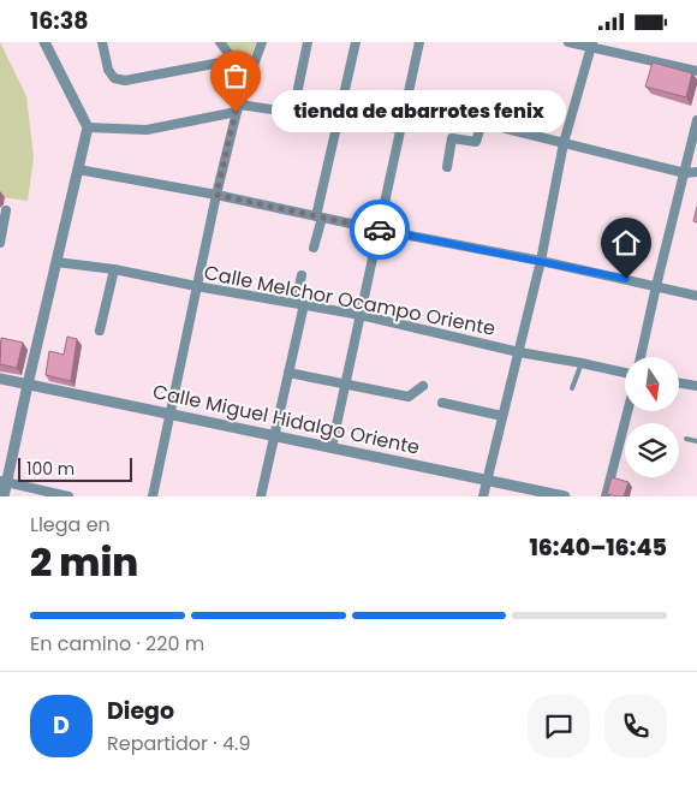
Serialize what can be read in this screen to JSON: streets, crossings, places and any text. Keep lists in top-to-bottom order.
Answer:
{
  "streets": {
    "street": ["Calle Melchor Ocampo Oriente", "Calle Miguel Hidalgo Oriente"]
  },
  "places": ["tienda de abarrotes fenix"],
  "scale_bar": "100 m",
  "north": "bottom",
  "page": {
    "status": "16:38",
    "bubble": "tienda de abarrotes fenix",
    "scale": "100 m",
    "heading": ["2 min", "Llega en", "16:40–16:45"],
    "panel": ["Diego", "Repartidor · 4.9"],
    "bar": "En camino · 220 m",
    "round": "D"
  }
}
